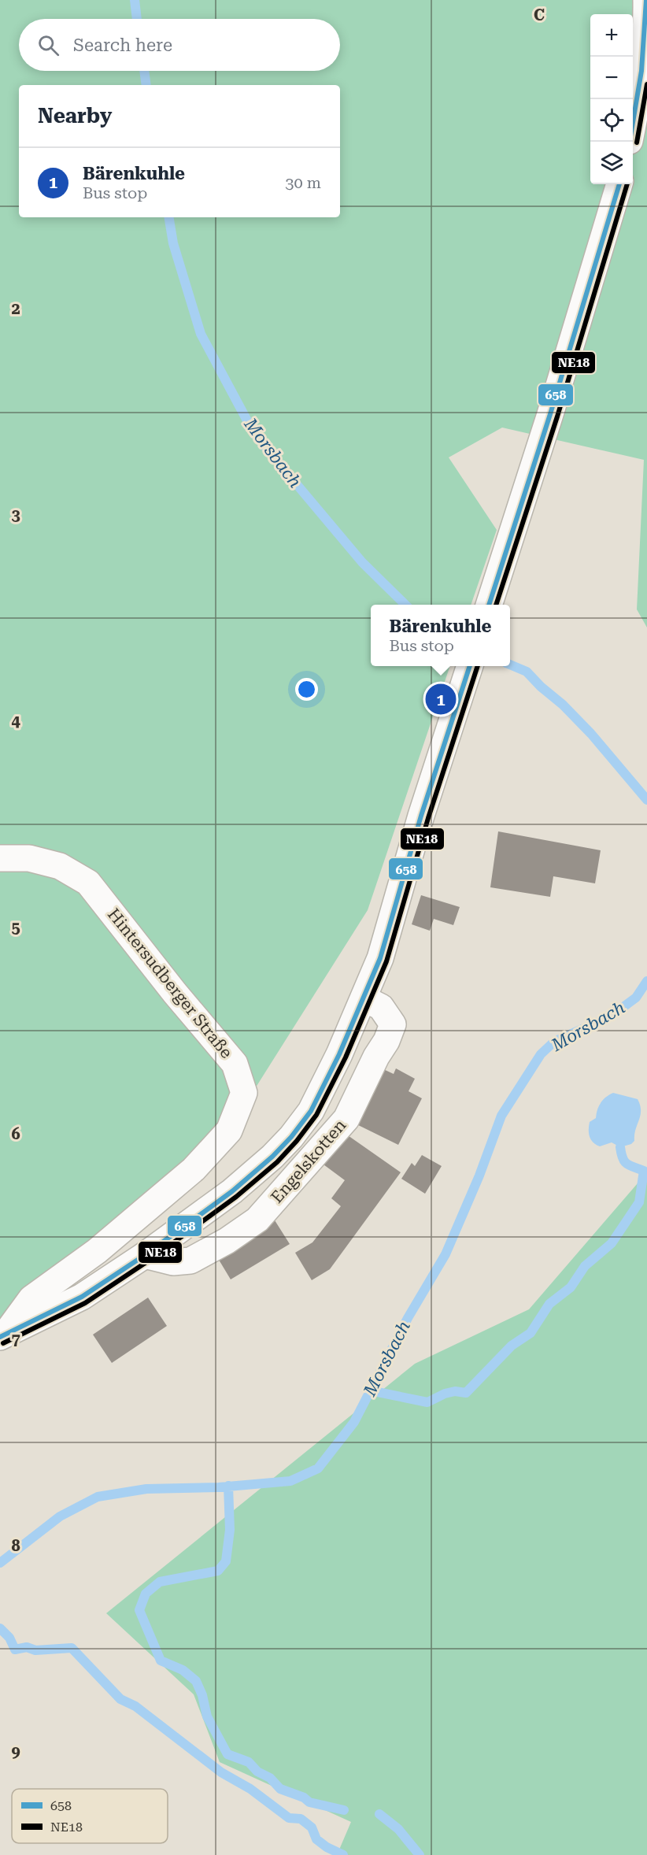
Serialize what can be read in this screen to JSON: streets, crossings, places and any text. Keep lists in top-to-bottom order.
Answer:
{
  "streets": {
    "main road": ["Hintersudberger Straße", "Engelskotten"]
  },
  "water": ["Morsbach"],
  "lines": ["transit line 658", "transit line NE18"],
  "legend": ["658", "NE18"],
  "page": {
    "map_buttons": ["+", "−"],
    "search": "Search here",
    "heading": "Nearby",
    "list": [
      {
        "mark": "1",
        "name": "Bärenkuhle",
        "note": "Bus stop",
        "value": "30 m"
      }
    ],
    "popup": ["Bärenkuhle", "Bus stop"],
    "pins": "1"
  },
  "grid": {
    "columns": ["C"],
    "rows": [
      "2",
      "3",
      "4",
      "5",
      "6",
      "7",
      "8",
      "9"
    ]
  }
}
